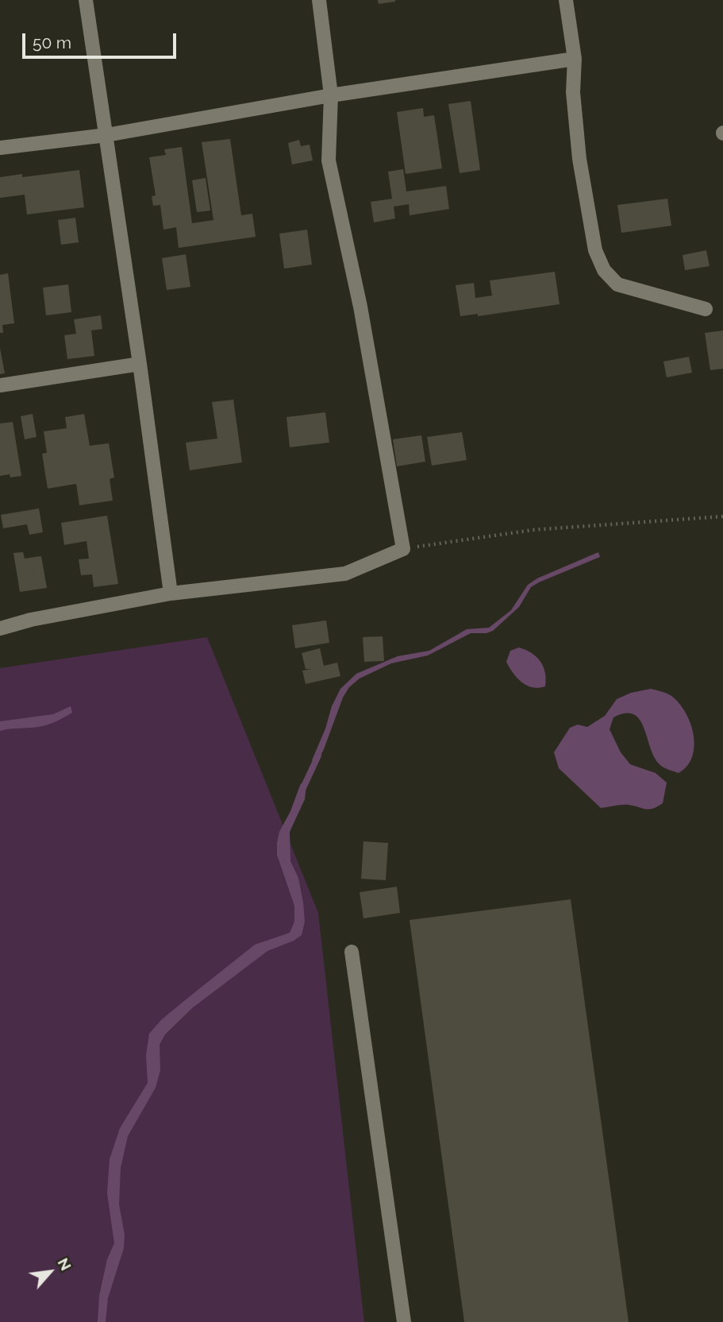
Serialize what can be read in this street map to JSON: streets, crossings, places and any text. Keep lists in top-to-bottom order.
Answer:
{
  "scale_bar": "50 m",
  "north": "top right"
}
